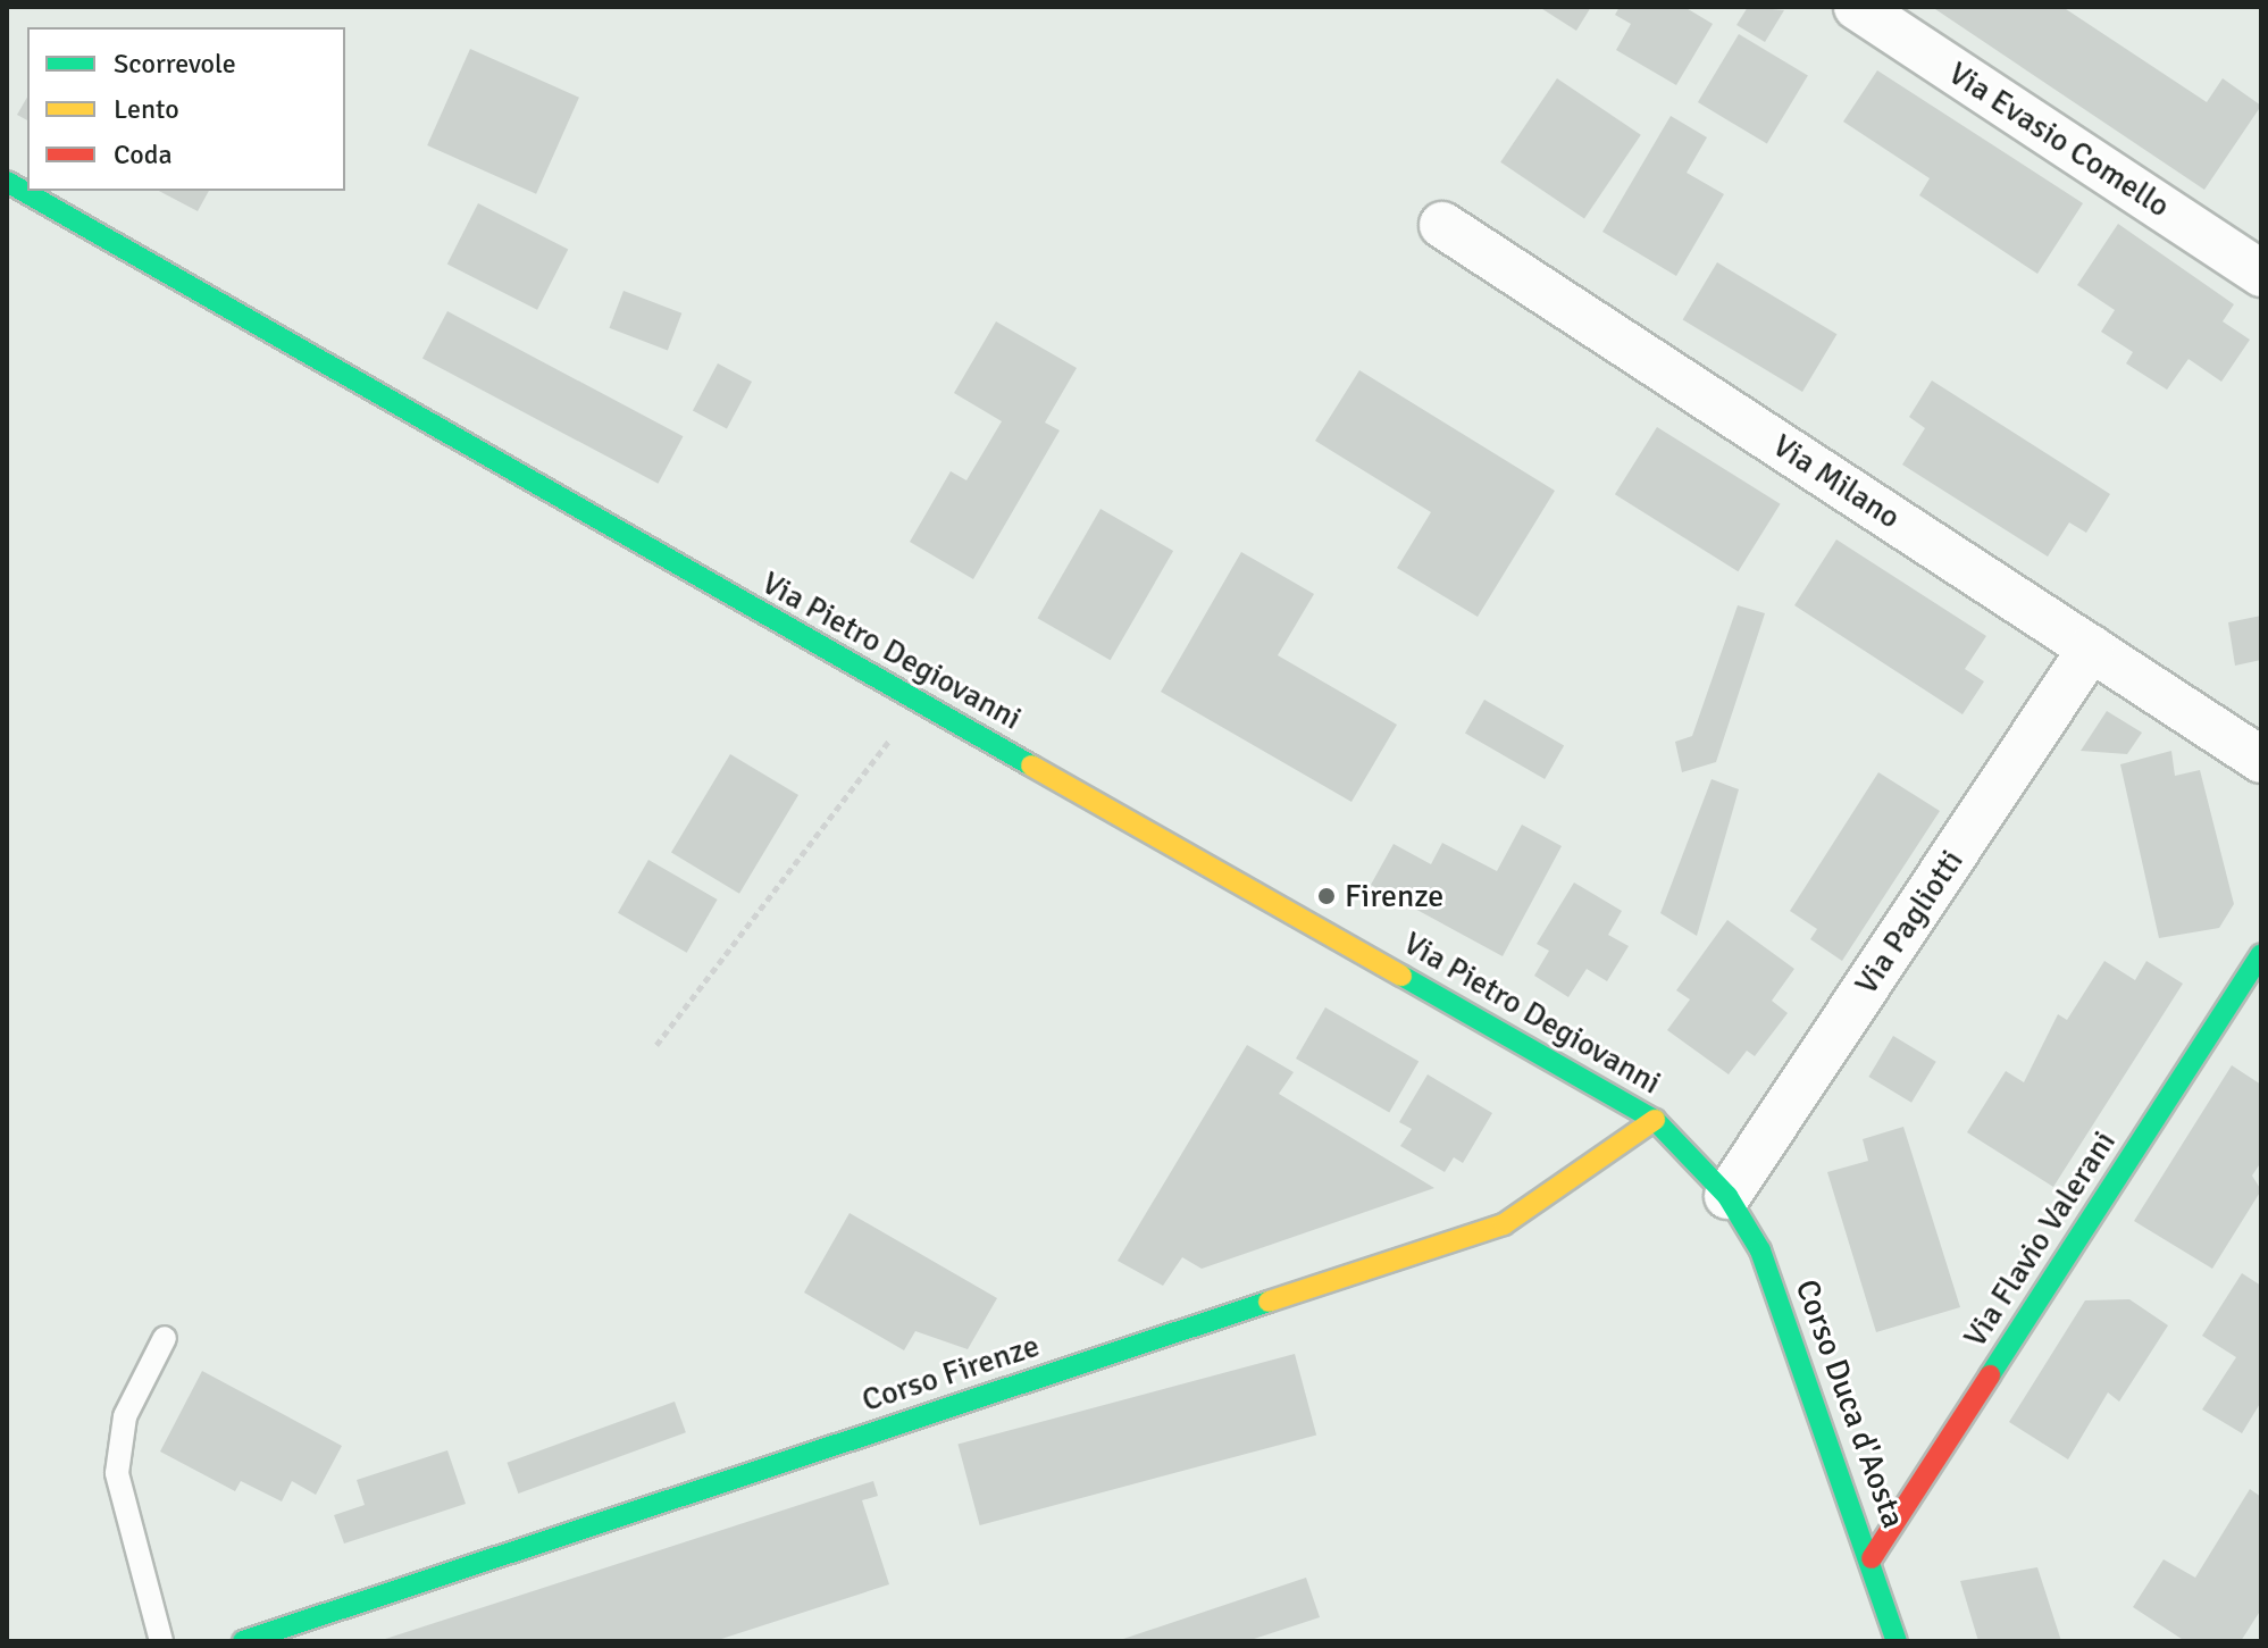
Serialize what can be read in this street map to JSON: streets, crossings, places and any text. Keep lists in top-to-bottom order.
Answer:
{
  "streets": {
    "street": [
      "Via Evasio Comello",
      "Via Milano",
      "Via Pietro Degiovanni",
      "Via Pagliotti",
      "Via Flavio Valerani",
      "Corso Firenze",
      "Corso Duca d'Aosta"
    ]
  },
  "crossings": [
    ["Via Milano", "Via Pagliotti"],
    ["Via Pietro Degiovanni", "Via Pagliotti"],
    ["Via Pietro Degiovanni", "Corso Firenze"],
    ["Via Pietro Degiovanni", "Corso Duca d'Aosta"],
    ["Via Pagliotti", "Corso Duca d'Aosta"],
    ["Via Flavio Valerani", "Corso Duca d'Aosta"]
  ],
  "places": ["Firenze"],
  "legend": ["Scorrevole", "Lento", "Coda"]
}
